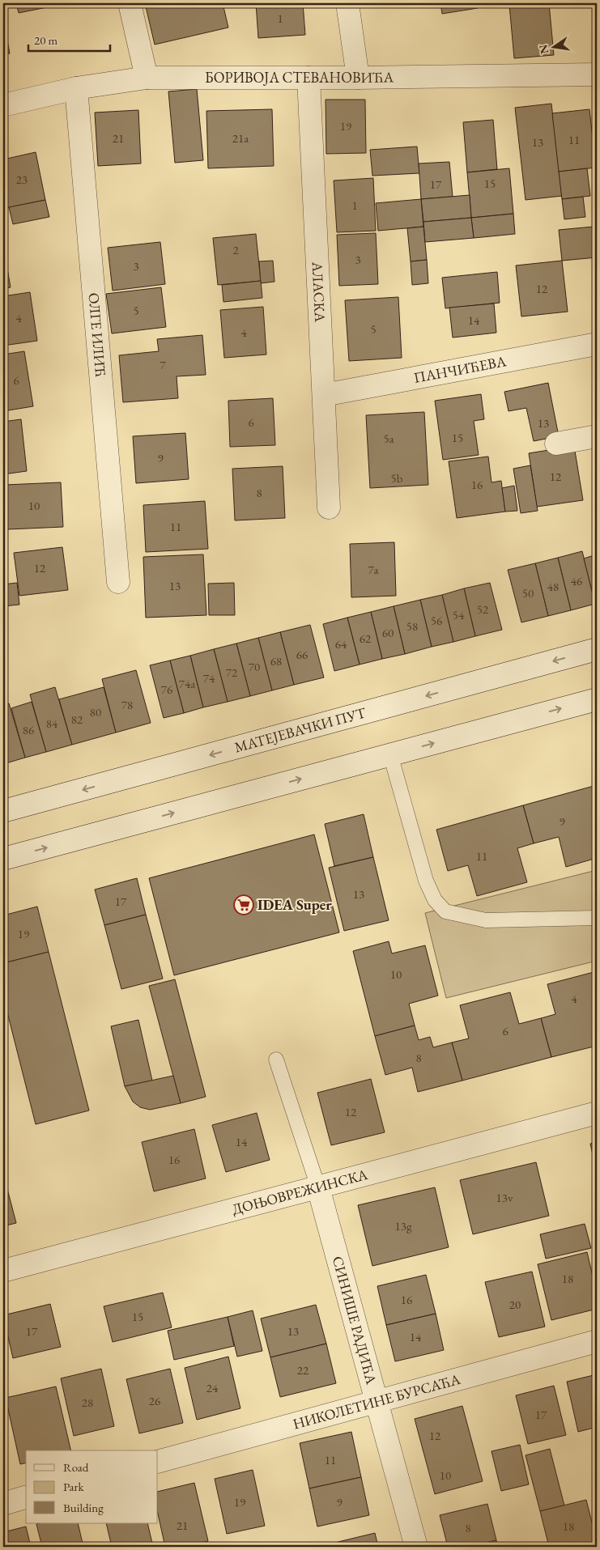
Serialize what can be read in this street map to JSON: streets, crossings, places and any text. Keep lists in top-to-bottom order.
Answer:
{
  "streets": {
    "street": [
      "БОРИВОЈА СТЕВАНОВИЋА",
      "АЛАСКА",
      "ОЛГЕ ИЛИЋ",
      "ПАНЧИЋЕВА",
      "МАТЕЈЕВАЧКИ ПУТ",
      "ДОЊОВРЕЖИНСКА",
      "СИНИШЕ РАДИЋА",
      "НИКОЛЕТИНЕ БУРСАЋА"
    ]
  },
  "crossings": [
    ["БОРИВОЈА СТЕВАНОВИЋА", "АЛАСКА"],
    ["БОРИВОЈА СТЕВАНОВИЋА", "ОЛГЕ ИЛИЋ"],
    ["АЛАСКА", "ПАНЧИЋЕВА"],
    ["ДОЊОВРЕЖИНСКА", "СИНИШЕ РАДИЋА"],
    ["СИНИШЕ РАДИЋА", "НИКОЛЕТИНЕ БУРСАЋА"]
  ],
  "places": {
    "supermarket": ["IDEA Super"]
  },
  "house_numbers": [
    "1",
    "19",
    "21",
    "21a",
    "11",
    "13",
    "23",
    "15",
    "17",
    "1",
    "2",
    "3",
    "3",
    "12",
    "5",
    "4",
    "14",
    "5",
    "4",
    "7",
    "6",
    "6",
    "13",
    "15",
    "5a",
    "9",
    "12",
    "5b",
    "16",
    "8",
    "10",
    "11",
    "12",
    "7a",
    "46",
    "13",
    "48",
    "50",
    "52",
    "54",
    "56",
    "58",
    "60",
    "62",
    "64",
    "66",
    "68",
    "70",
    "72",
    "74",
    "74a",
    "76",
    "78",
    "80",
    "82",
    "84",
    "86",
    "9",
    "11",
    "13",
    "17",
    "19",
    "10",
    "4",
    "6",
    "8",
    "12",
    "14",
    "16",
    "13v",
    "13g",
    "18",
    "16",
    "20",
    "15",
    "17",
    "13",
    "14",
    "22",
    "24",
    "26",
    "28",
    "17",
    "12",
    "11",
    "10",
    "19",
    "9",
    "21",
    "18",
    "8"
  ],
  "legend": ["Road", "Park", "Building"],
  "scale_bar": "20 m",
  "north": "left"
}
